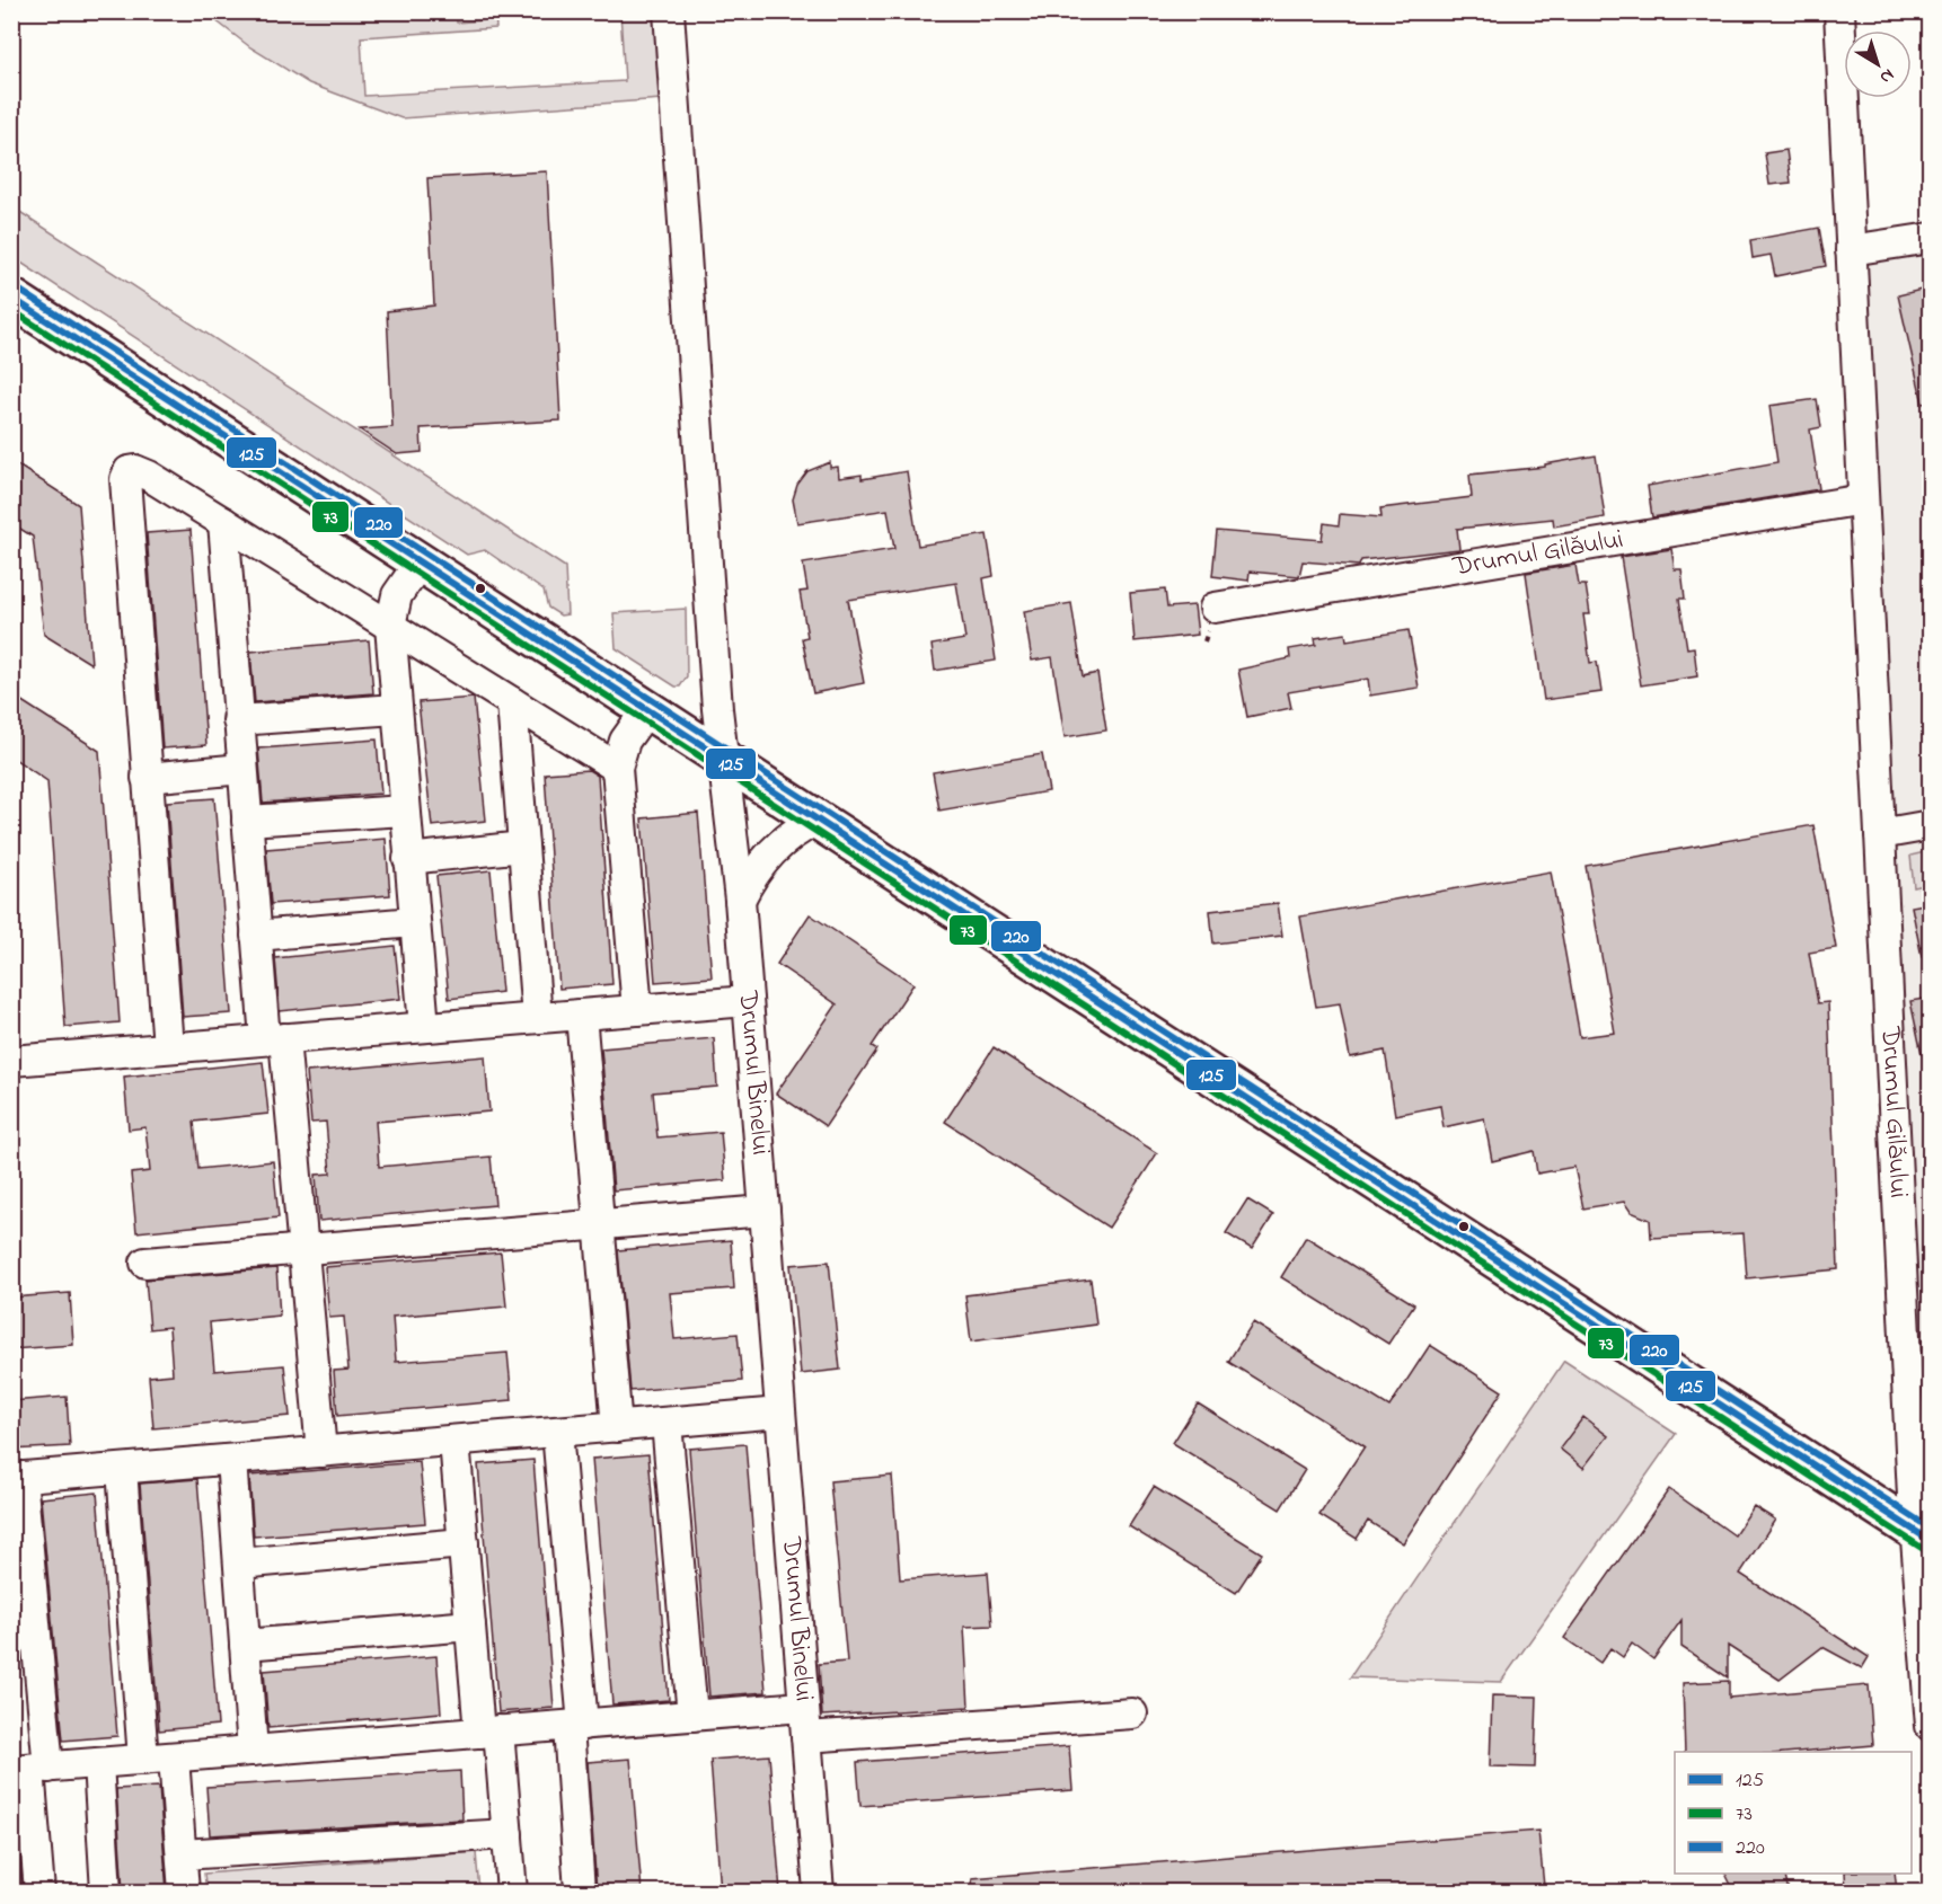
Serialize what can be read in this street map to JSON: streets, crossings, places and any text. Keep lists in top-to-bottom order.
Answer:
{
  "streets": {
    "street": ["Drumul Gilăului", "Drumul Binelui"]
  },
  "lines": ["transit line 220", "transit line 125", "transit line 73"],
  "legend": ["125", "73", "220"],
  "north": "bottom right"
}
